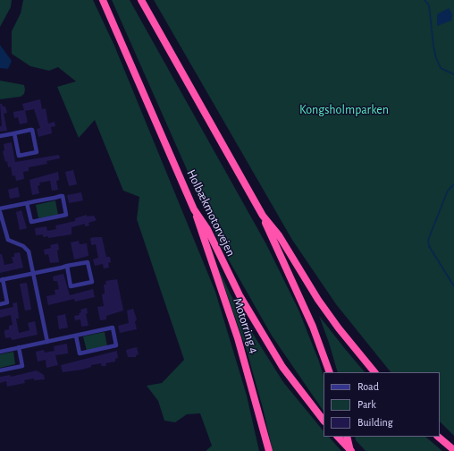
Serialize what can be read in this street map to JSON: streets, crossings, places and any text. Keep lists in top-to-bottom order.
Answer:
{
  "streets": {
    "highway": ["Holbækmotorvejen", "Motorring 4"]
  },
  "crossings": [
    ["Holbækmotorvejen", "Motorring 4"]
  ],
  "parks": ["Kongsholmparken"],
  "legend": ["Road", "Park", "Building"]
}
